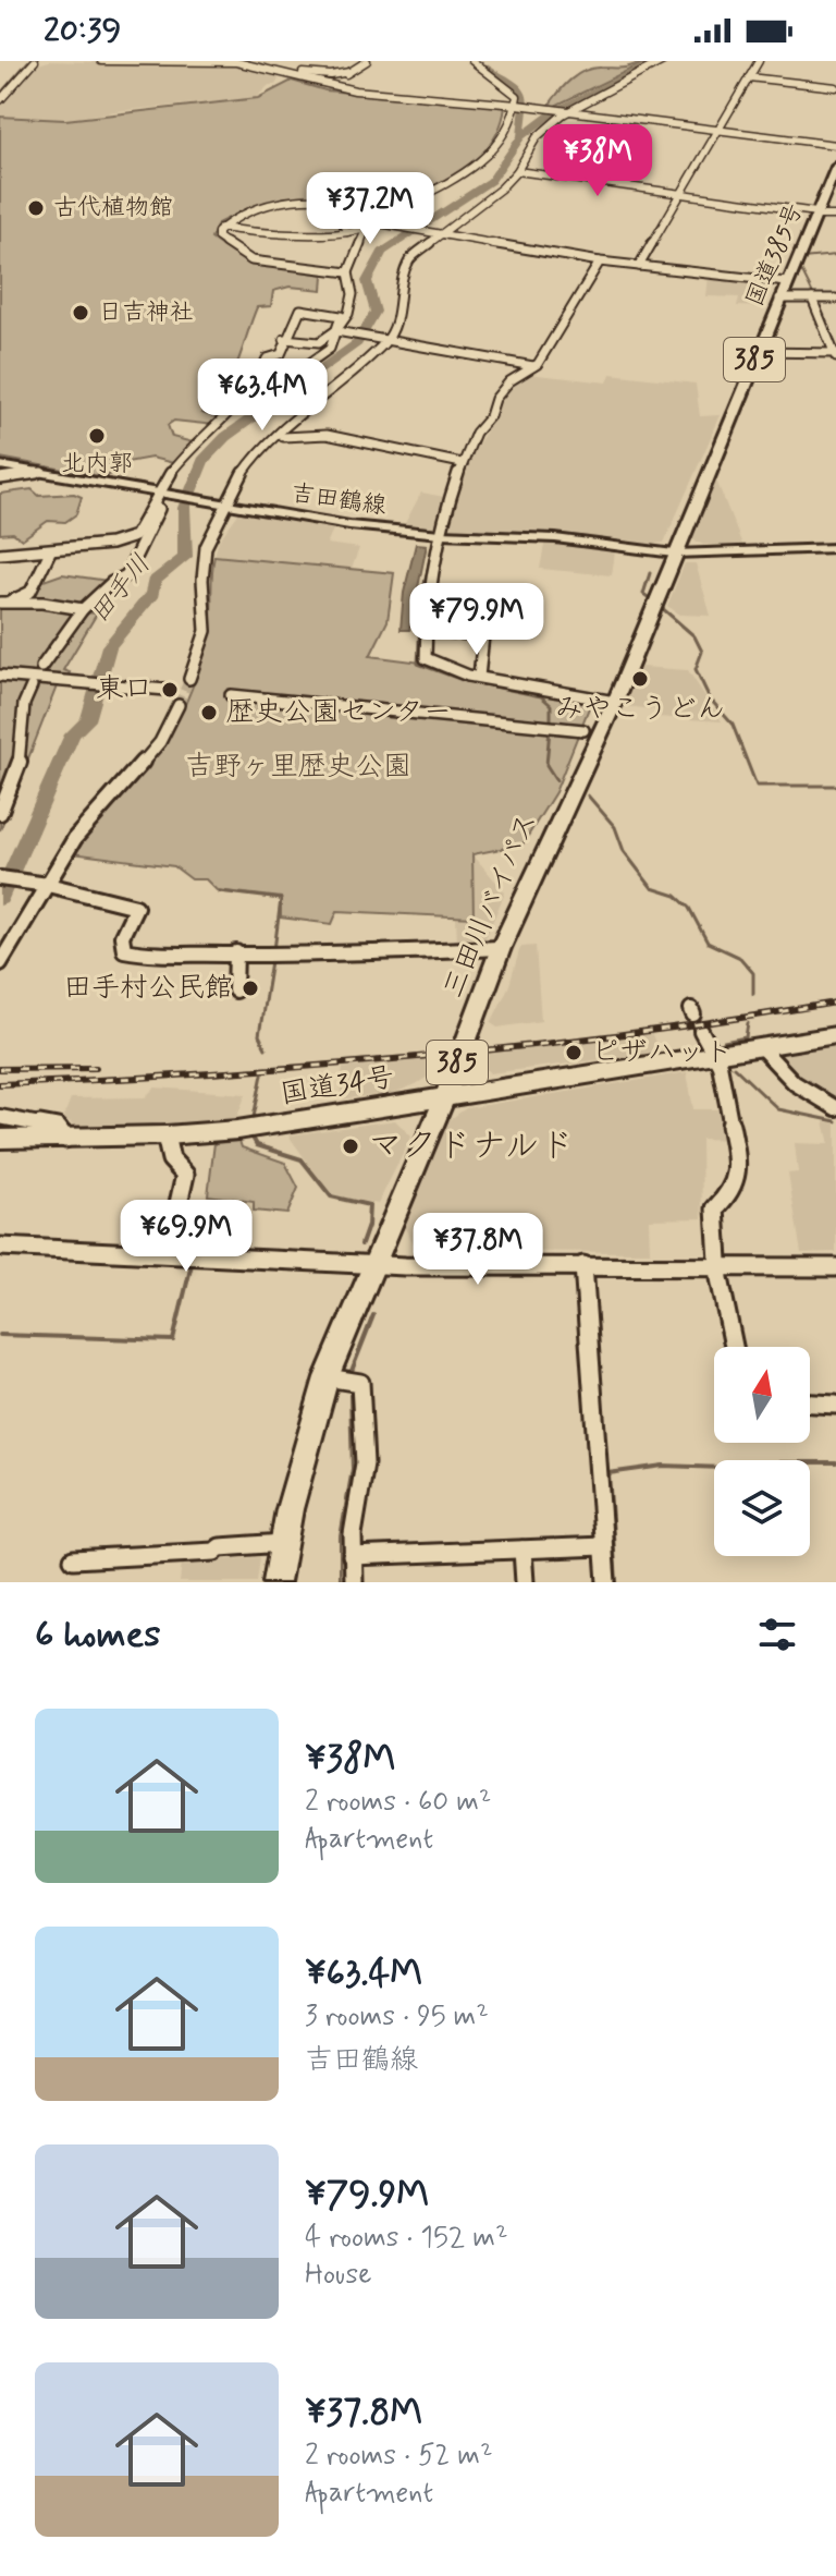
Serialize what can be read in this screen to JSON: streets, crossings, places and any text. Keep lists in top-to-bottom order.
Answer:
{
  "streets": {
    "highway": [
      "国道385号",
      "385",
      "三田川バイパス",
      "国道34号"
    ],
    "main road": ["吉田鶴線"]
  },
  "crossings": [
    ["国道385号", "吉田鶴線"],
    ["国道385号", "三田川バイパス"],
    ["吉田鶴線", "三田川バイパス"],
    ["三田川バイパス", "国道34号"]
  ],
  "water": ["田手川"],
  "parks": ["吉野ヶ里歴史公園"],
  "places": [
    "古代植物館",
    "日吉神社",
    "北内郭",
    "みやこうどん",
    "東口",
    "歴史公園センター",
    "田手村公民館",
    "ピザハット",
    "マクドナルド"
  ],
  "north": "top",
  "page": {
    "status": "20:39",
    "price": [
      "¥38M",
      "¥37.2M",
      "¥63.4M",
      "¥79.9M",
      "¥69.9M",
      "¥37.8M"
    ],
    "heading": "6 homes",
    "list": [
      {
        "name": "¥38M",
        "note": "2 rooms · 60 m² · Apartment"
      },
      {
        "name": "¥63.4M",
        "note": "3 rooms · 95 m² · 吉田鶴線"
      },
      {
        "name": "¥79.9M",
        "note": "4 rooms · 152 m² · House"
      },
      {
        "name": "¥37.8M",
        "note": "2 rooms · 52 m² · Apartment"
      }
    ]
  }
}
